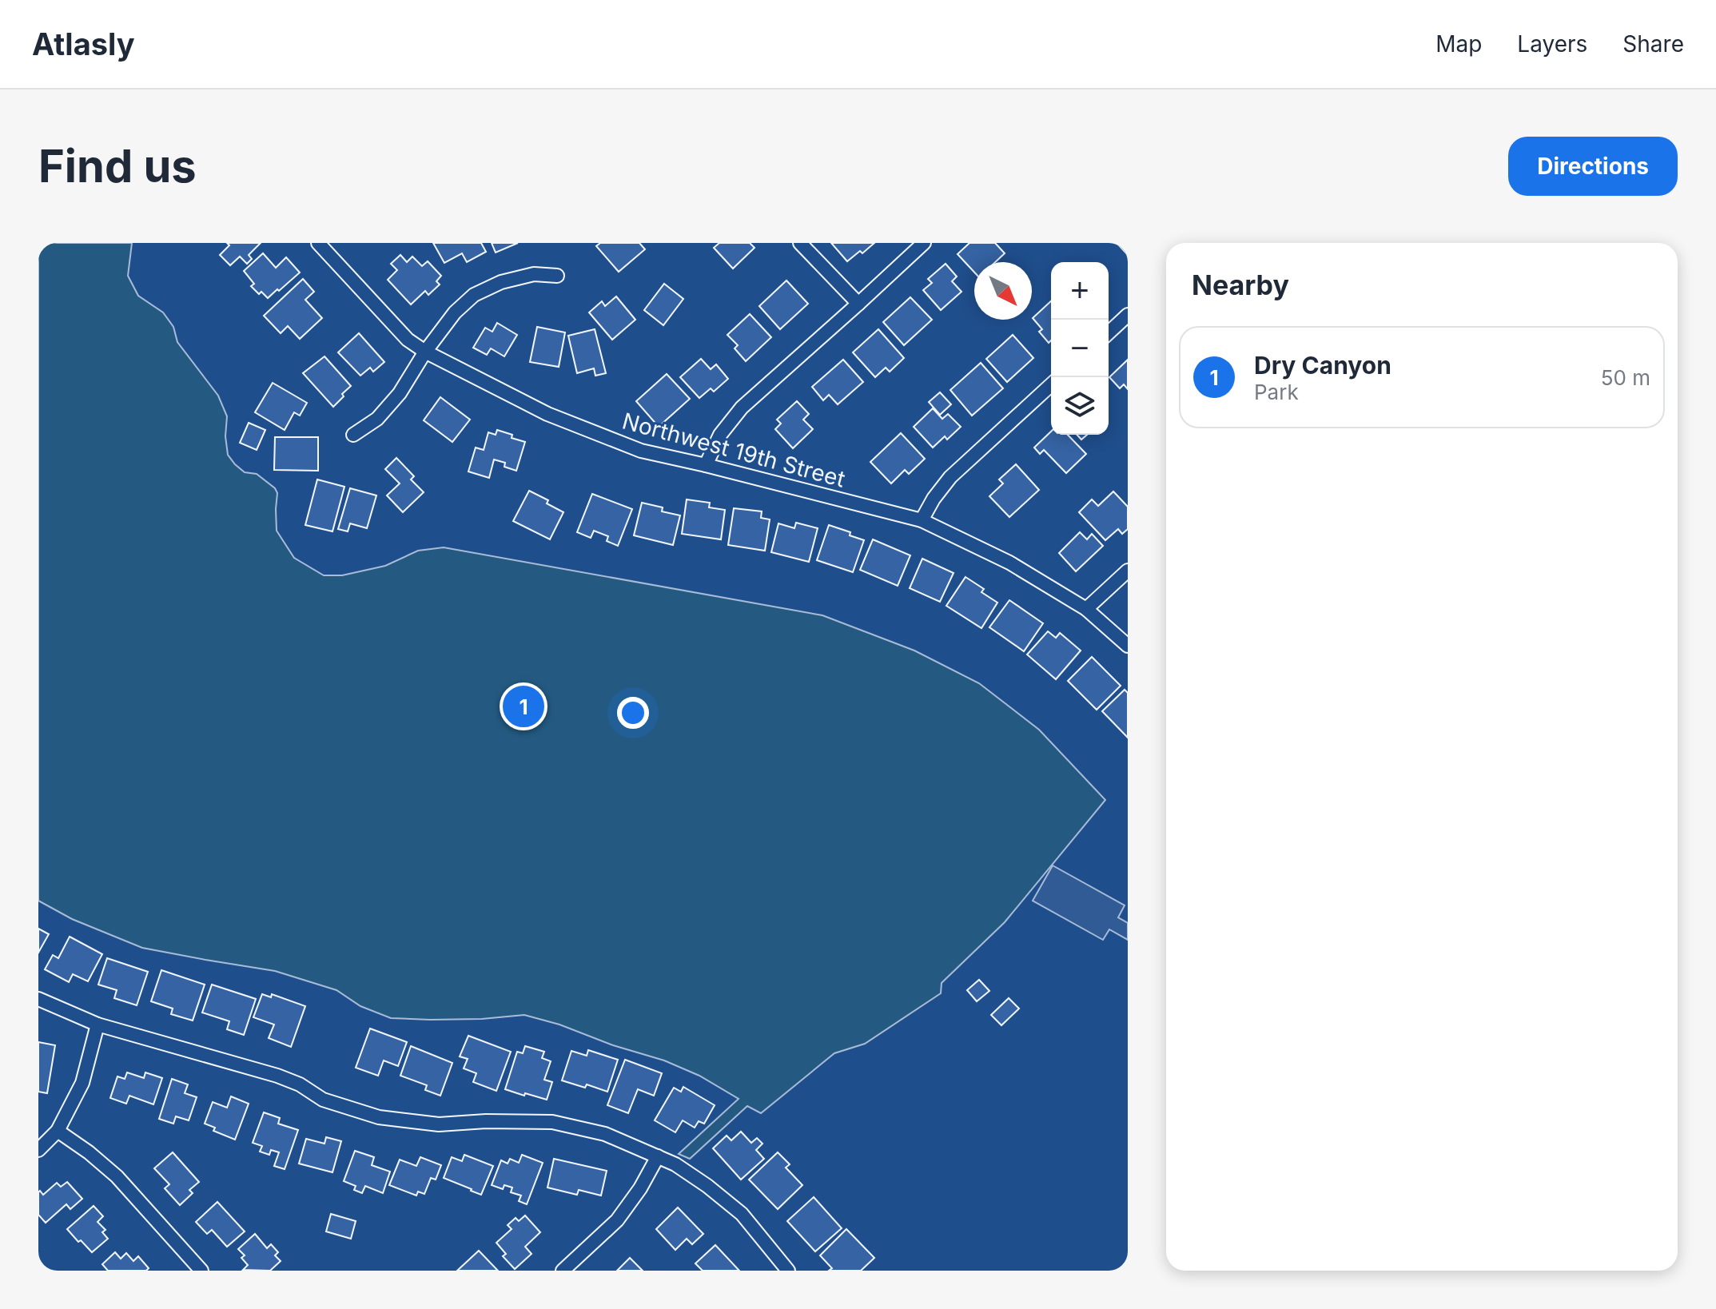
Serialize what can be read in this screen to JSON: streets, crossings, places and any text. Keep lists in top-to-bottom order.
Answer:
{
  "streets": {
    "street": ["Northwest 19th Street"]
  },
  "north": "bottom right",
  "page": {
    "header": "Atlasly",
    "nav": ["Map", "Layers", "Share"],
    "buttons": "Directions",
    "title": "Find us",
    "heading": "Nearby",
    "map_buttons": ["+", "−"],
    "list": [
      {
        "mark": "1",
        "name": "Dry Canyon",
        "note": "Park",
        "value": "50 m"
      }
    ],
    "pins": "1"
  }
}
